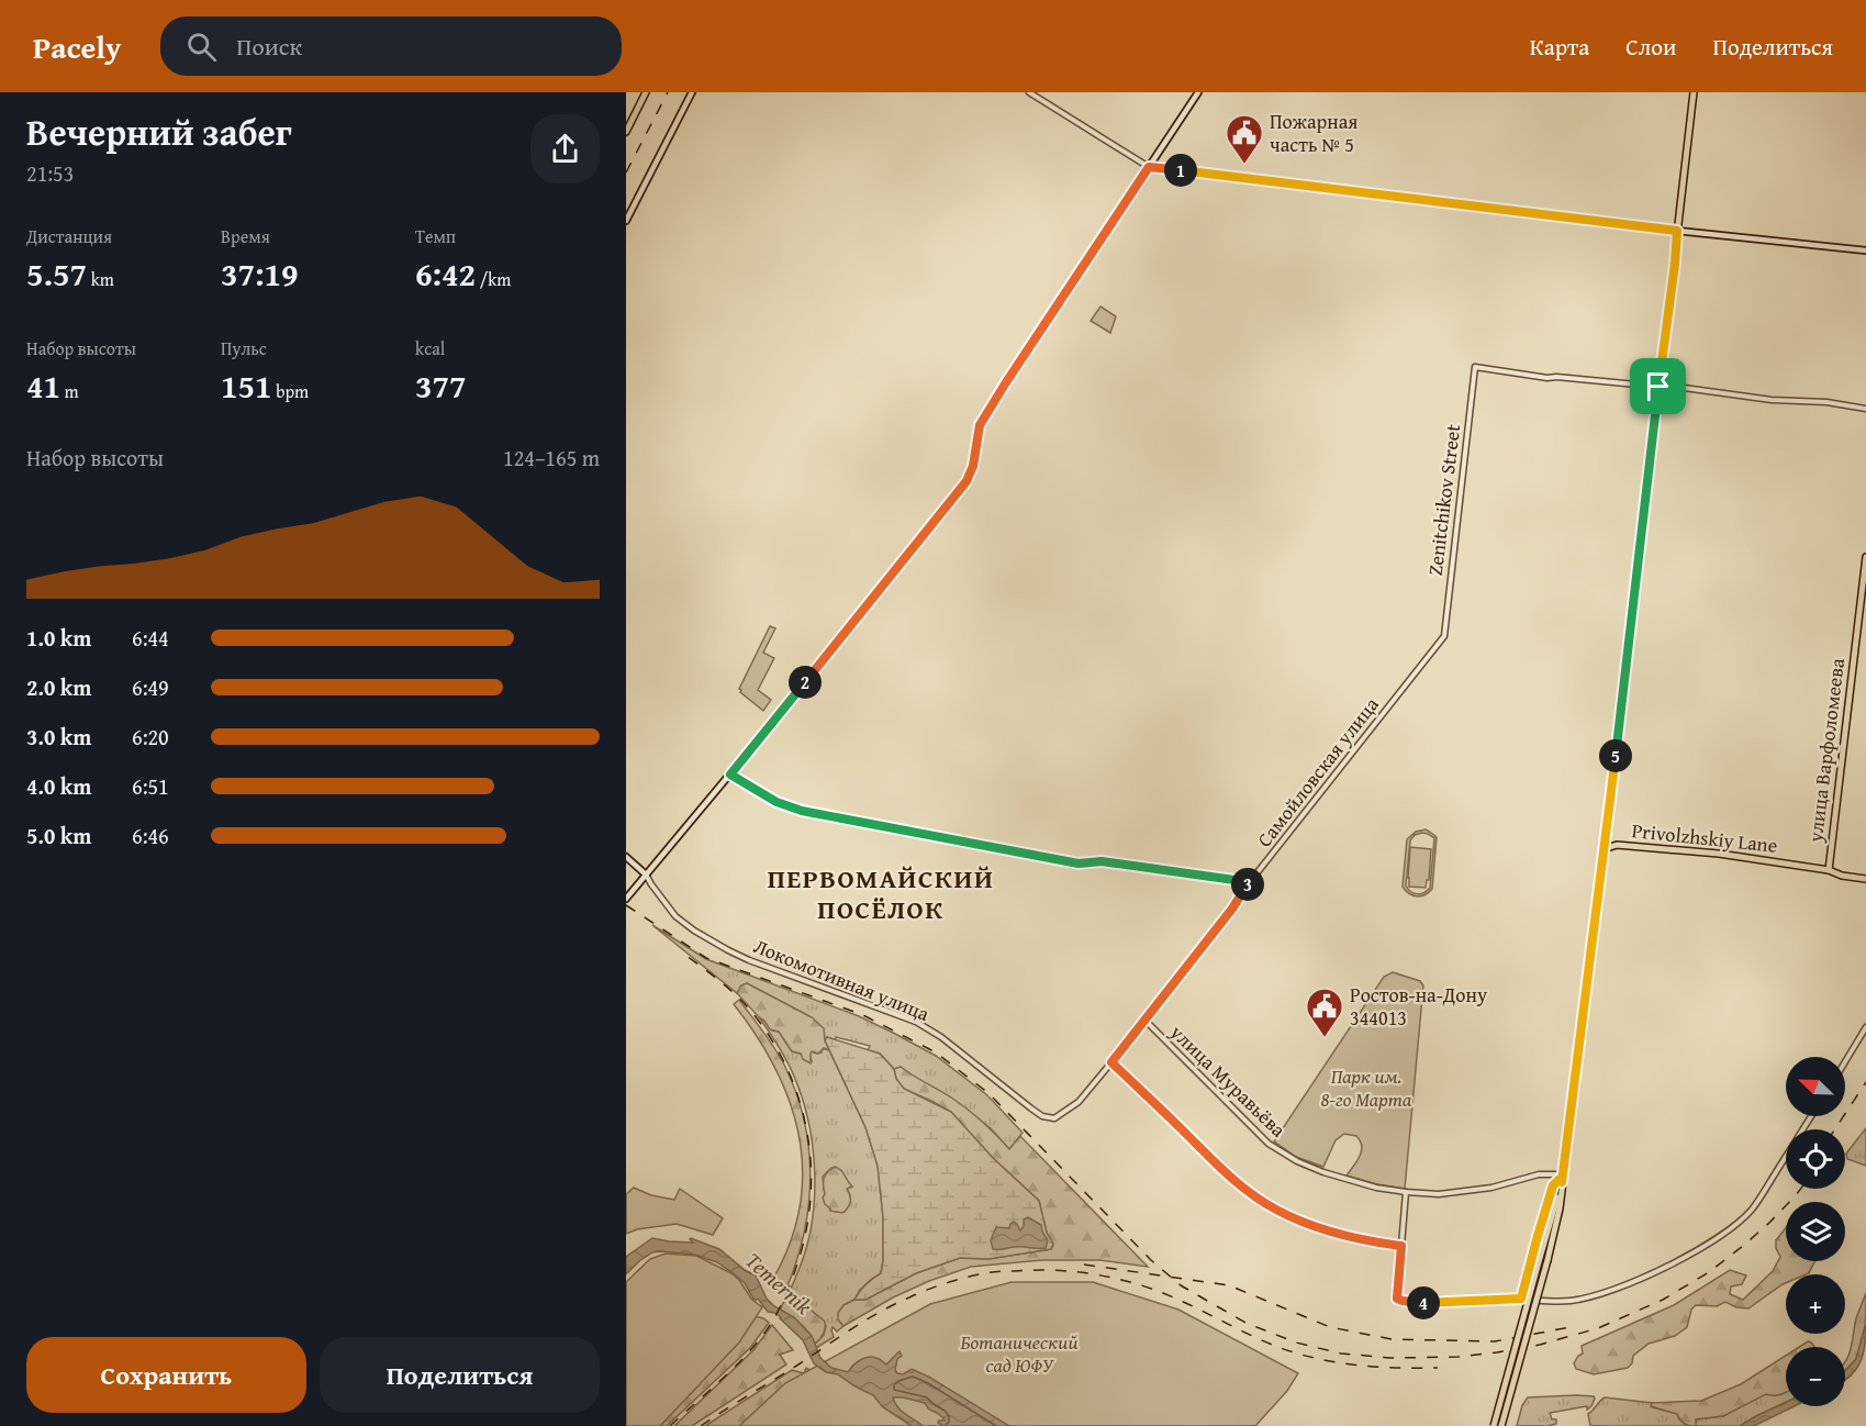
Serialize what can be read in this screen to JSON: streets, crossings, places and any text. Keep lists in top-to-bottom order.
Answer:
{
  "streets": {
    "main road": ["улица Варфоломеева", "Privolzhskiy Lane"],
    "street": [
      "Zenitchikov Street",
      "Самойловская улица",
      "Локомотивная улица",
      "улица Муравьёва"
    ]
  },
  "crossings": [
    ["Zenitchikov Street", "Самойловская улица"],
    ["улица Варфоломеева", "Privolzhskiy Lane"],
    ["Самойловская улица", "Локомотивная улица"],
    ["Самойловская улица", "улица Муравьёва"]
  ],
  "districts": ["ПЕРВОМАЙСКИЙ ПОСЁЛОК"],
  "water": ["Temernik"],
  "parks": ["Парк им. 8-го Марта", "Ботанический сад ЮФУ"],
  "places": {
    "public building": ["Пожарная часть № 5", "Ростов-на-Дону 344013"]
  },
  "north": "top left",
  "page": {
    "header": "Pacely",
    "search": "Поиск",
    "nav": ["Карта", "Слои", "Поделиться"],
    "heading": ["Вечерний забег", "21:53"],
    "pins": [
      "1",
      "2",
      "5",
      "3",
      "4"
    ],
    "stats": [
      ["Дистанция", "5.57 km"],
      ["Время", "37:19"],
      ["Темп", "6:42 /km"],
      ["Набор высоты", "41 m"],
      ["Пульс", "151 bpm"],
      ["kcal", "377"]
    ],
    "chart": ["Набор высоты", "124–165 m"],
    "list": [
      {
        "name": "1.0 km",
        "note": "6:44"
      },
      {
        "name": "2.0 km",
        "note": "6:49"
      },
      {
        "name": "3.0 km",
        "note": "6:20"
      },
      {
        "name": "4.0 km",
        "note": "6:51"
      },
      {
        "name": "5.0 km",
        "note": "6:46"
      }
    ],
    "map_buttons": ["+", "−"],
    "buttons": ["Сохранить", "Поделиться"]
  }
}
